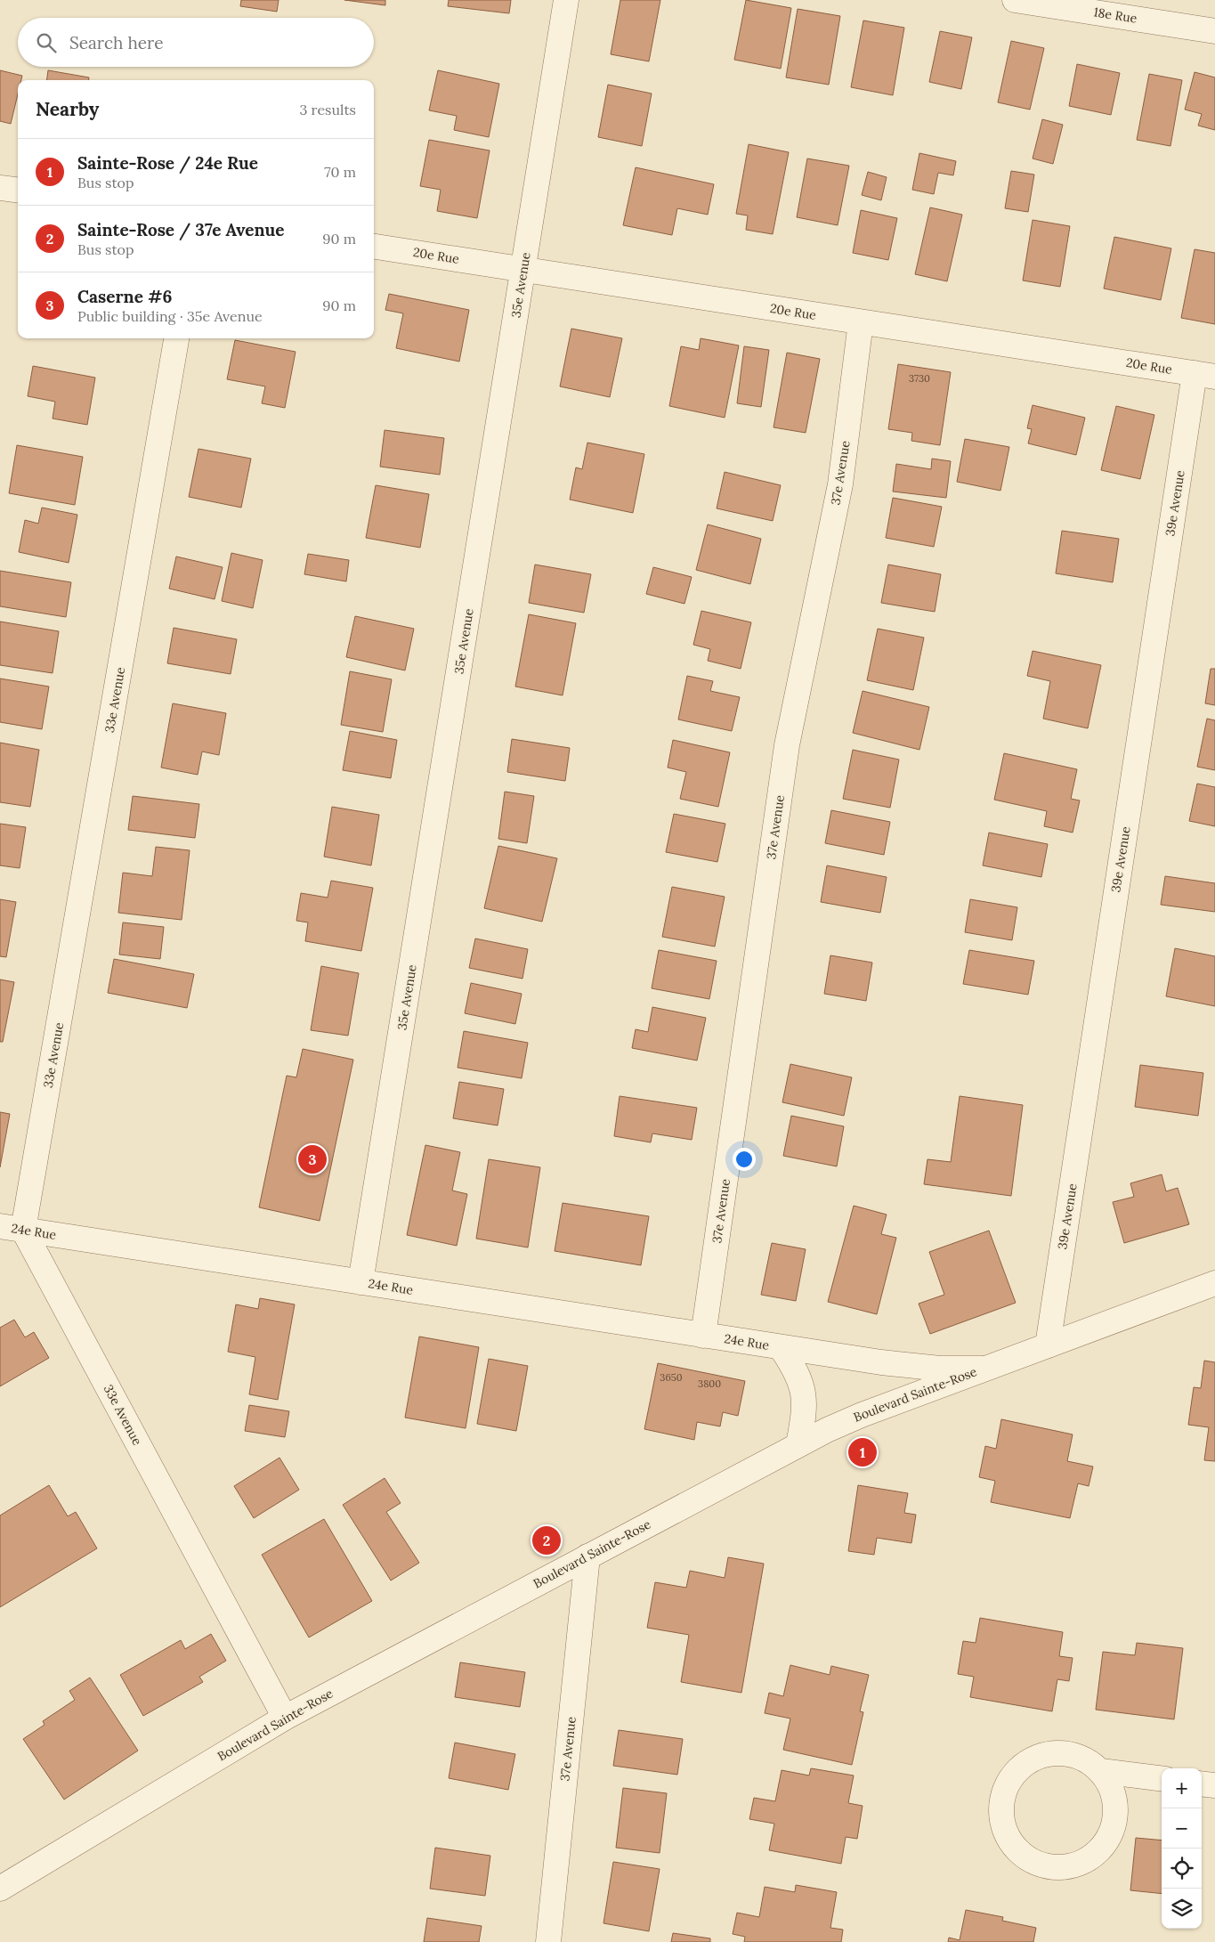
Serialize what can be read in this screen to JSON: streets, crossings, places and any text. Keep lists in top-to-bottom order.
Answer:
{
  "streets": {
    "street": [
      "18e Rue",
      "20e Rue",
      "35e Avenue",
      "37e Avenue",
      "39e Avenue",
      "33e Avenue",
      "24e Rue",
      "Boulevard Sainte-Rose"
    ]
  },
  "crossings": [
    ["20e Rue", "35e Avenue"],
    ["20e Rue", "37e Avenue"],
    ["20e Rue", "39e Avenue"],
    ["35e Avenue", "24e Rue"],
    ["37e Avenue", "24e Rue"],
    ["37e Avenue", "Boulevard Sainte-Rose"],
    ["39e Avenue", "Boulevard Sainte-Rose"],
    ["33e Avenue", "24e Rue"],
    ["33e Avenue", "Boulevard Sainte-Rose"],
    ["24e Rue", "Boulevard Sainte-Rose"]
  ],
  "house_numbers": ["3730", "3650", "3800"],
  "page": {
    "search": "Search here",
    "heading": ["Nearby", "3 results"],
    "list": [
      {
        "mark": "1",
        "name": "Sainte-Rose / 24e Rue",
        "note": "Bus stop",
        "value": "70 m"
      },
      {
        "mark": "2",
        "name": "Sainte-Rose / 37e Avenue",
        "note": "Bus stop",
        "value": "90 m"
      },
      {
        "mark": "3",
        "name": "Caserne #6",
        "note": "Public building · 35e Avenue",
        "value": "90 m"
      }
    ],
    "pins": ["3", "1", "2"],
    "map_buttons": ["+", "−"]
  }
}
